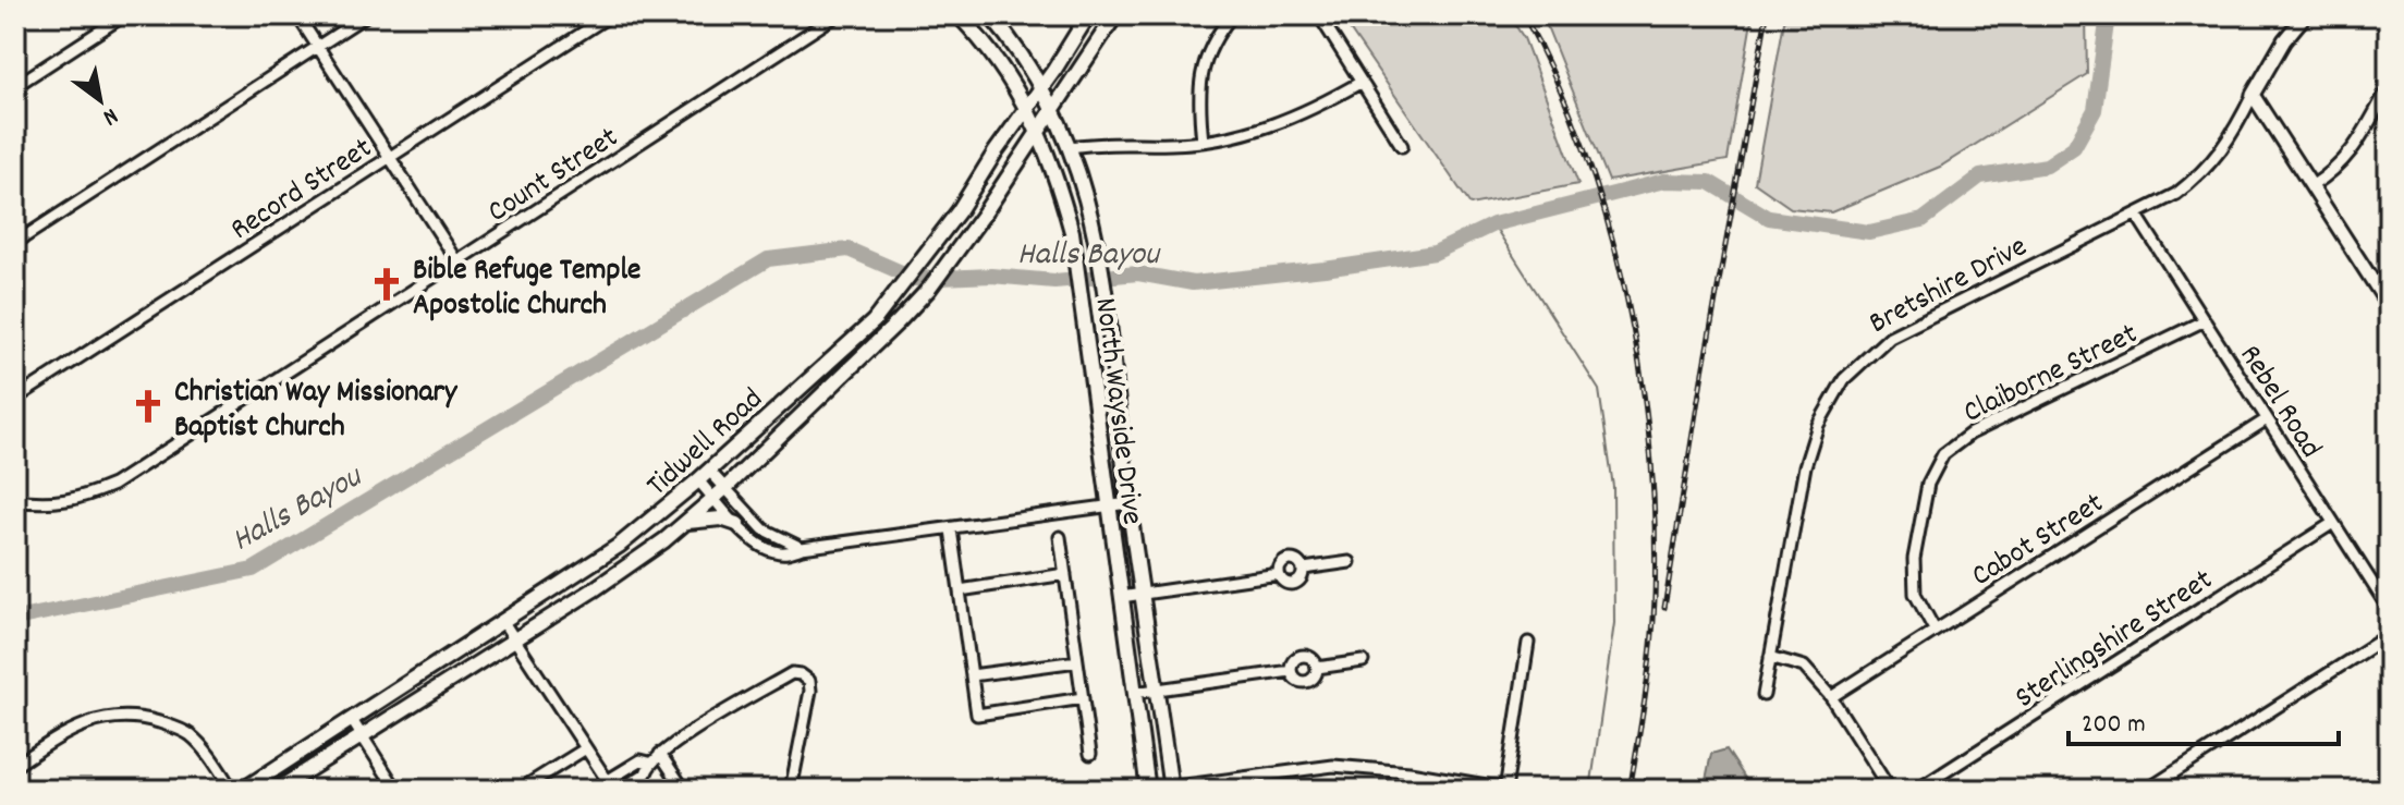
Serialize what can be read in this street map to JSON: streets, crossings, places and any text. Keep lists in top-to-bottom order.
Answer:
{
  "streets": {
    "main road": ["North Wayside Drive", "Tidwell Road"],
    "street": [
      "Count Street",
      "Record Street",
      "Bretshire Drive",
      "Claiborne Street",
      "Rebel Road",
      "Cabot Street",
      "Sterlingshire Street"
    ]
  },
  "crossings": [
    ["Bretshire Drive", "Rebel Road"],
    ["Claiborne Street", "Rebel Road"],
    ["Claiborne Street", "Cabot Street"],
    ["Rebel Road", "Cabot Street"],
    ["Rebel Road", "Sterlingshire Street"],
    ["North Wayside Drive", "Tidwell Road"]
  ],
  "water": ["Halls Bayou"],
  "places": {
    "church": ["Bible Refuge Temple Apostolic Church", "Christian Way Missionary Baptist Church"]
  },
  "scale_bar": "200 m",
  "north": "bottom right"
}
